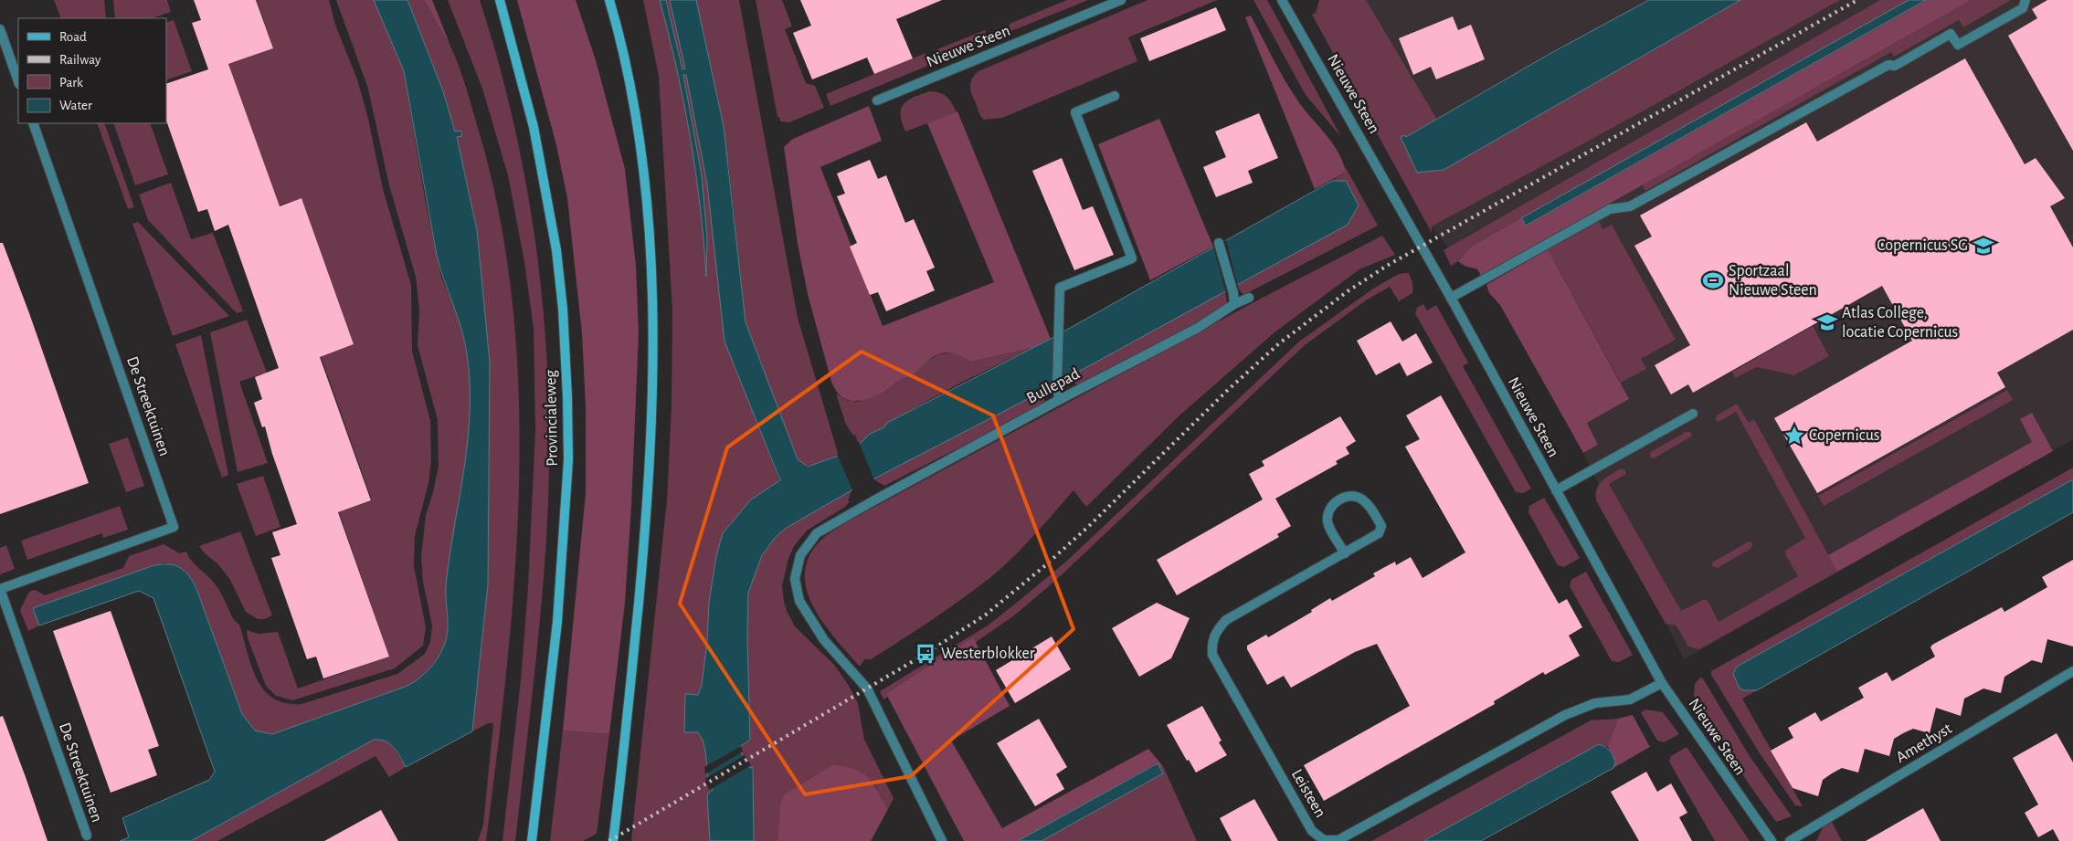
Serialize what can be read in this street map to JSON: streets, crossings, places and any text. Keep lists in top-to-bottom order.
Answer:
{
  "streets": {
    "main road": ["Provincialeweg"],
    "street": [
      "Nieuwe Steen",
      "Bullepad",
      "De Streektuinen",
      "Amethyst",
      "Leisteen"
    ]
  },
  "crossings": [
    ["Nieuwe Steen", "Leisteen"]
  ],
  "places": {
    "school or university": ["Copernicus SG", "Atlas College, locatie Copernicus"],
    "sports": ["Sportzaal Nieuwe Steen"],
    "place": ["Copernicus"],
    "bus stop": ["Westerblokker"]
  },
  "legend": [
    "Road",
    "Railway",
    "Park",
    "Water"
  ]
}
